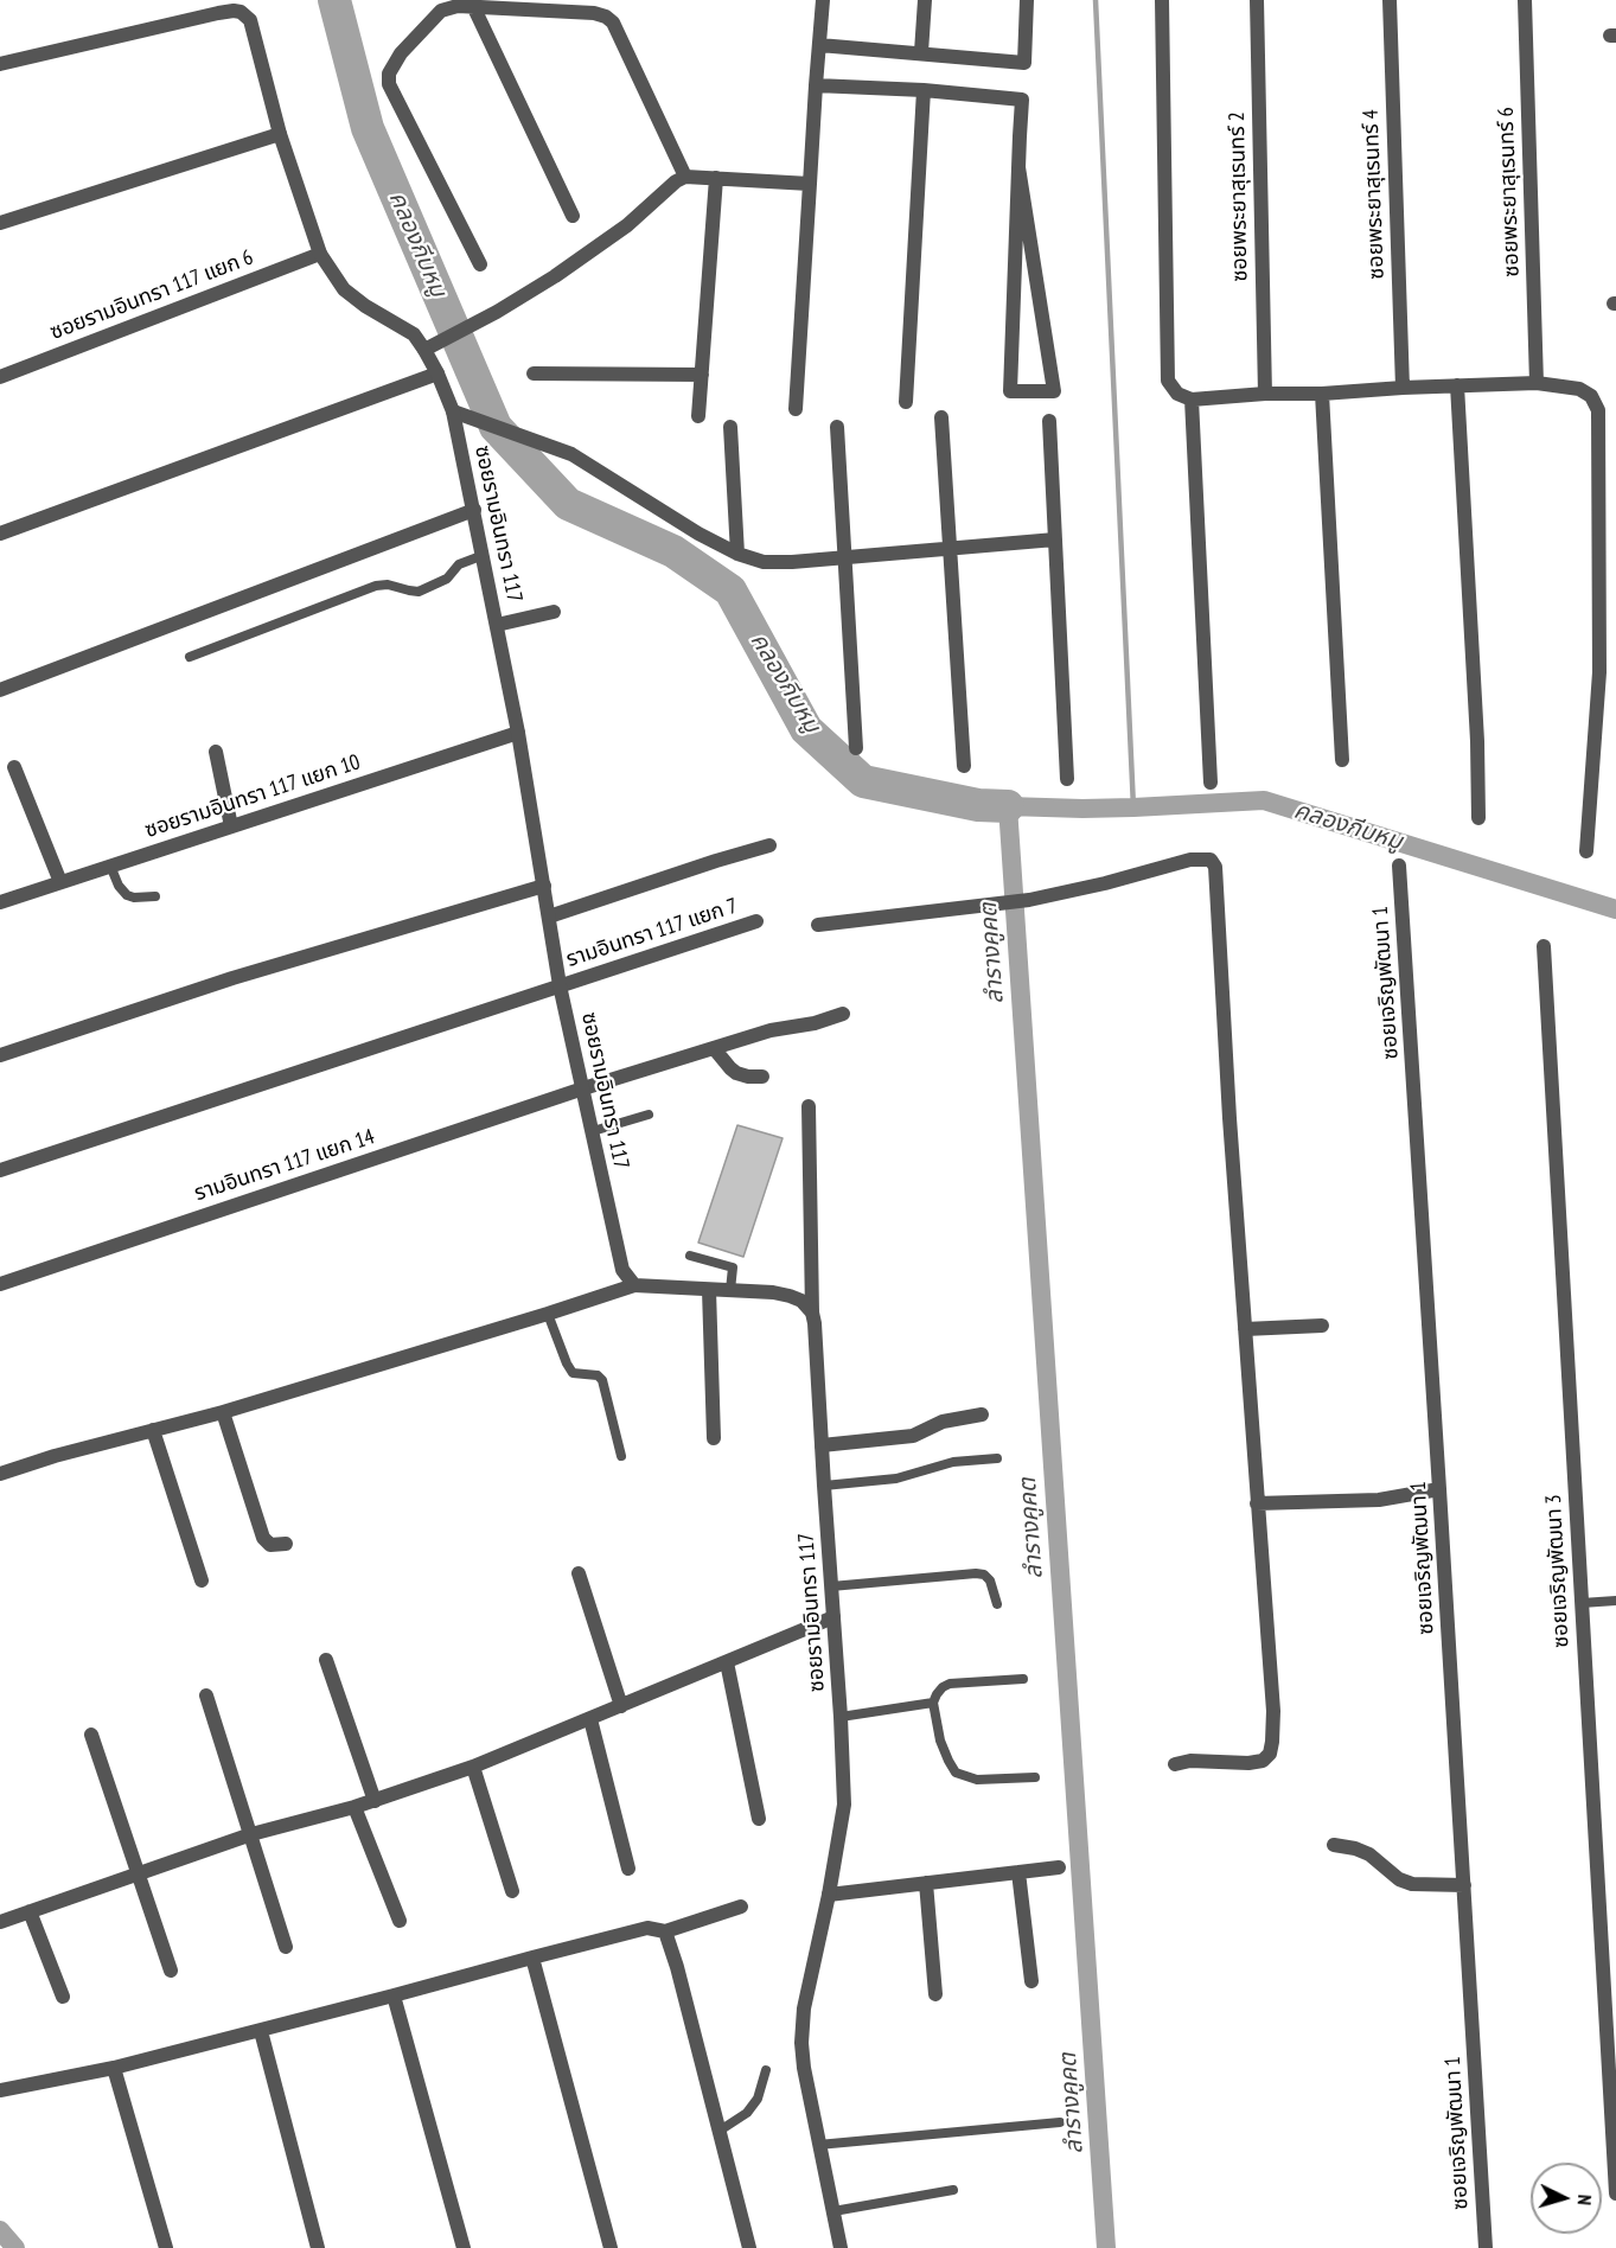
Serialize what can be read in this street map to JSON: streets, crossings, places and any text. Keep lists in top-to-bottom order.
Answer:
{
  "streets": {
    "street": [
      "ซอยพระยาสุเรนทร์ 6",
      "ซอยพระยาสุเรนทร์ 4",
      "ซอยพระยาสุเรนทร์ 2",
      "ซอยรามอินทรา 117 แยก 6",
      "ซอยรามอินทรา 117",
      "ซอยรามอินทรา 117 แยก 10",
      "รามอินทรา 117 แยก 7",
      "ซอยเจริญพัฒนา 1",
      "รามอินทรา 117 แยก 14",
      "ซอยเจริญพัฒนา 3"
    ]
  },
  "crossings": [
    ["ซอยรามอินทรา 117 แยก 6", "ซอยรามอินทรา 117"],
    ["ซอยรามอินทรา 117", "ซอยรามอินทรา 117 แยก 10"],
    ["ซอยรามอินทรา 117", "รามอินทรา 117 แยก 7"],
    ["ซอยรามอินทรา 117", "รามอินทรา 117 แยก 14"]
  ],
  "water": ["คลองกีบหมู", "ลำรางคูคต"],
  "north": "right"
}
